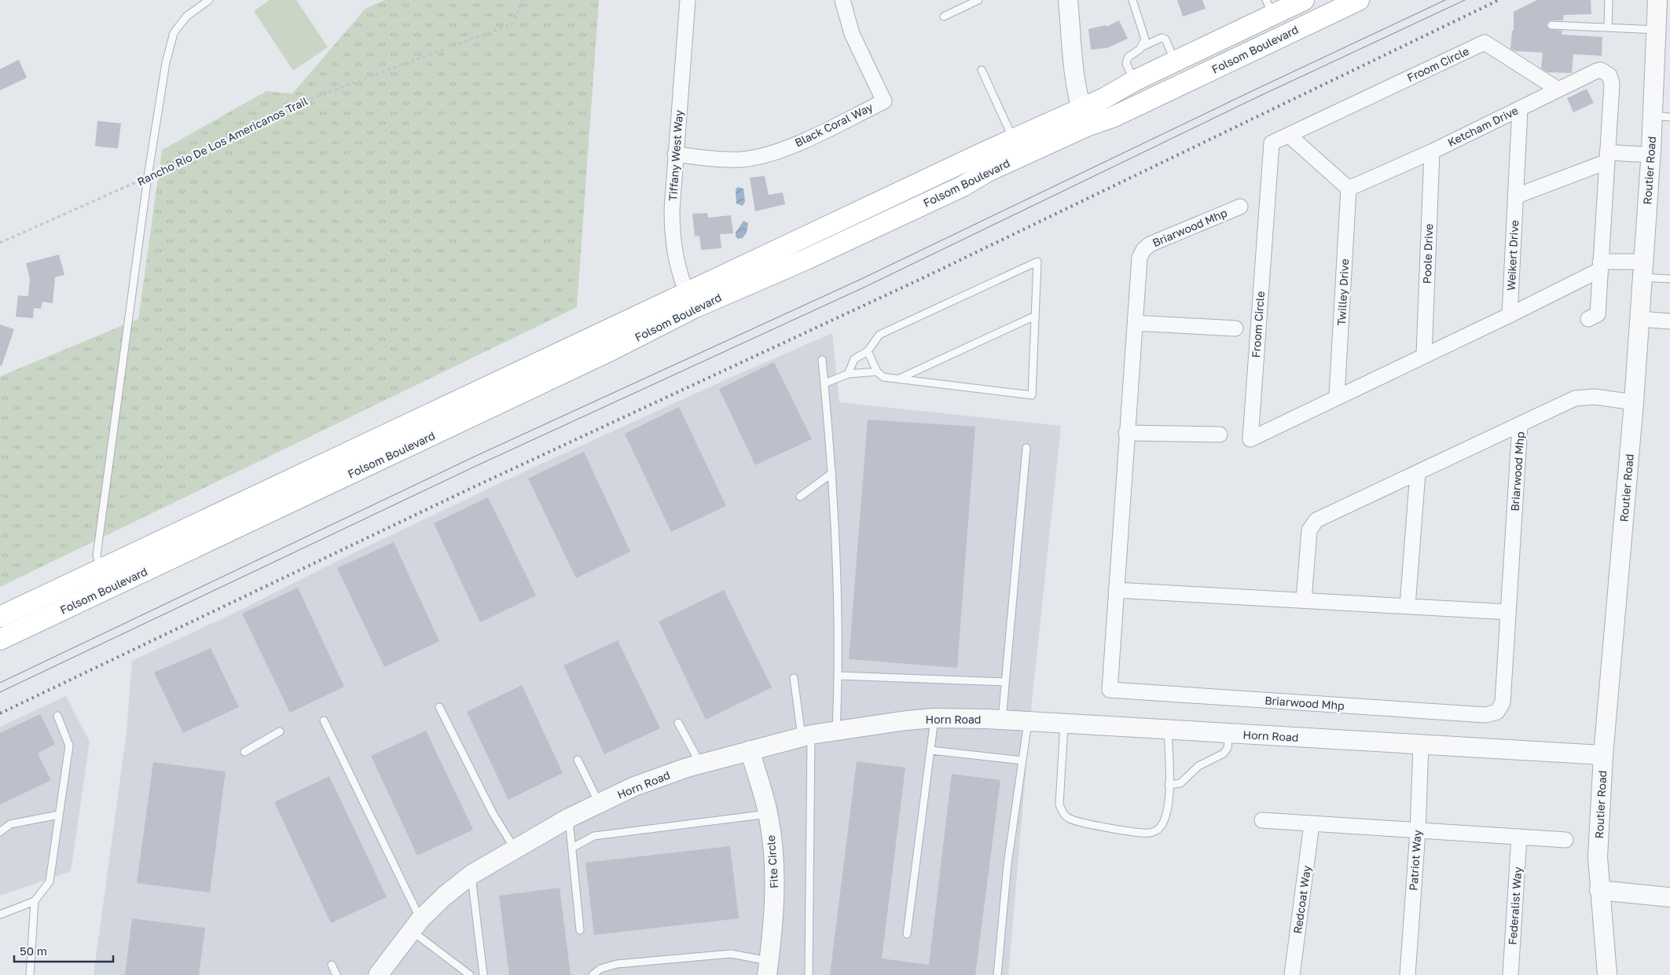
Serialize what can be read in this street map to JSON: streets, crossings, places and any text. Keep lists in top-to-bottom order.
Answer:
{
  "streets": {
    "main road": ["Folsom Boulevard"],
    "street": [
      "Froom Circle",
      "Black Coral Way",
      "Ketcham Drive",
      "Tiffany West Way",
      "Routier Road",
      "Briarwood Mhp",
      "Poole Drive",
      "Weikert Drive",
      "Twilley Drive",
      "Horn Road",
      "Patriot Way",
      "Fite Circle",
      "Redcoat Way",
      "Federalist Way"
    ],
    "path": ["Rancho Rio De Los Americanos Trail"]
  },
  "crossings": [
    ["Folsom Boulevard", "Tiffany West Way"],
    ["Froom Circle", "Ketcham Drive"],
    ["Froom Circle", "Poole Drive"],
    ["Froom Circle", "Weikert Drive"],
    ["Froom Circle", "Twilley Drive"],
    ["Black Coral Way", "Tiffany West Way"],
    ["Ketcham Drive", "Poole Drive"],
    ["Ketcham Drive", "Weikert Drive"],
    ["Ketcham Drive", "Twilley Drive"],
    ["Routier Road", "Briarwood Mhp"],
    ["Routier Road", "Horn Road"],
    ["Horn Road", "Patriot Way"],
    ["Horn Road", "Fite Circle"]
  ],
  "scale_bar": "50 m"
}
